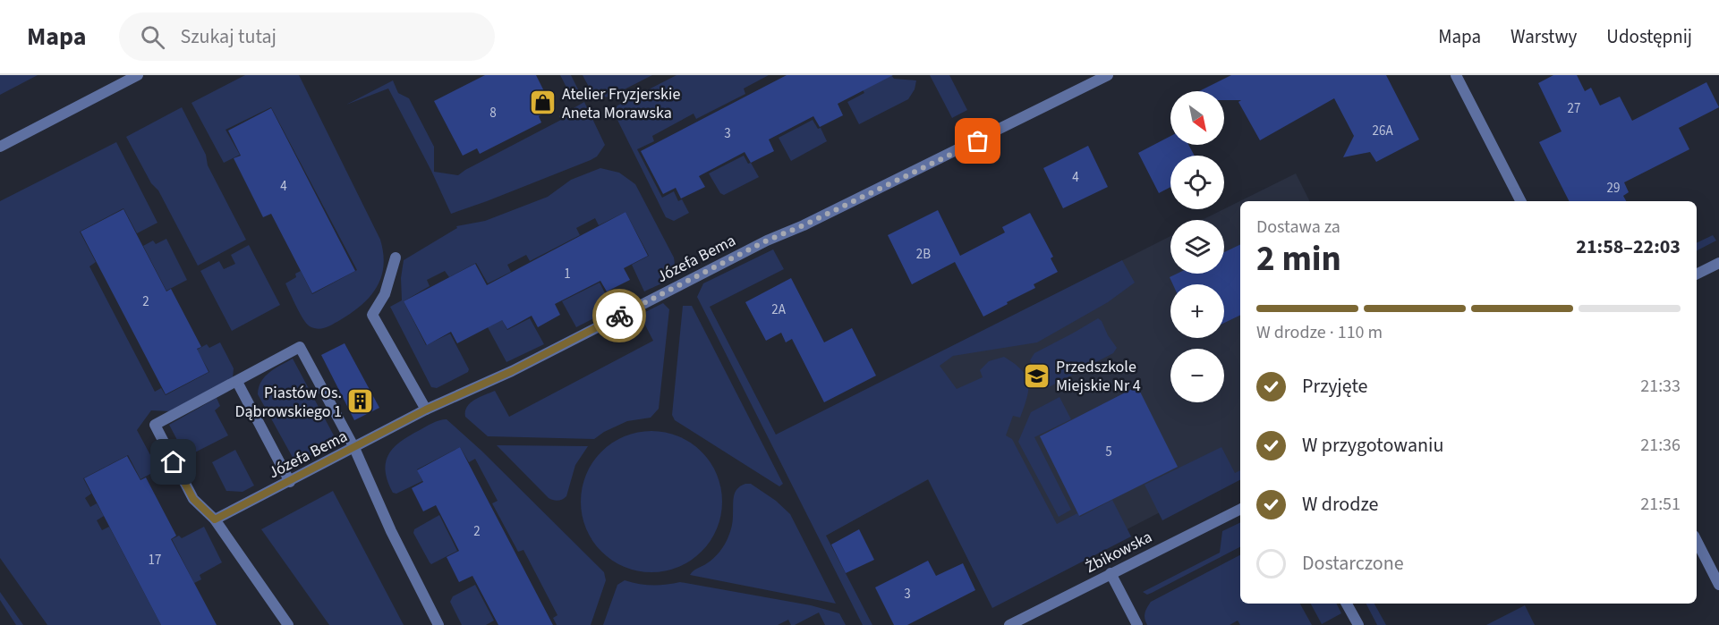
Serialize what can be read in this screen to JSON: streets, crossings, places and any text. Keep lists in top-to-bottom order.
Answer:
{
  "streets": {
    "street": ["Józefa Bema", "Żbikowska"]
  },
  "places": {
    "shop": ["Atelier Fryzjerskie Aneta Morawska"],
    "school or university": ["Przedszkole Miejskie Nr 4"],
    "building": ["Piastów Os. Dąbrowskiego 1"]
  },
  "house_numbers": [
    "27",
    "8",
    "26A",
    "3",
    "4",
    "4",
    "29",
    "2B",
    "1",
    "2",
    "2A",
    "5",
    "2",
    "17",
    "3"
  ],
  "north": "bottom right",
  "page": {
    "header": "Mapa",
    "search": "Szukaj tutaj",
    "nav": ["Mapa", "Warstwy", "Udostępnij"],
    "map_buttons": ["+", "−"],
    "heading": ["2 min", "Dostawa za", "21:58–22:03"],
    "bar": "W drodze · 110 m",
    "list": [
      ["Przyjęte", "21:33"],
      ["W przygotowaniu", "21:36"],
      ["W drodze", "21:51"],
      "Dostarczone"
    ]
  }
}
